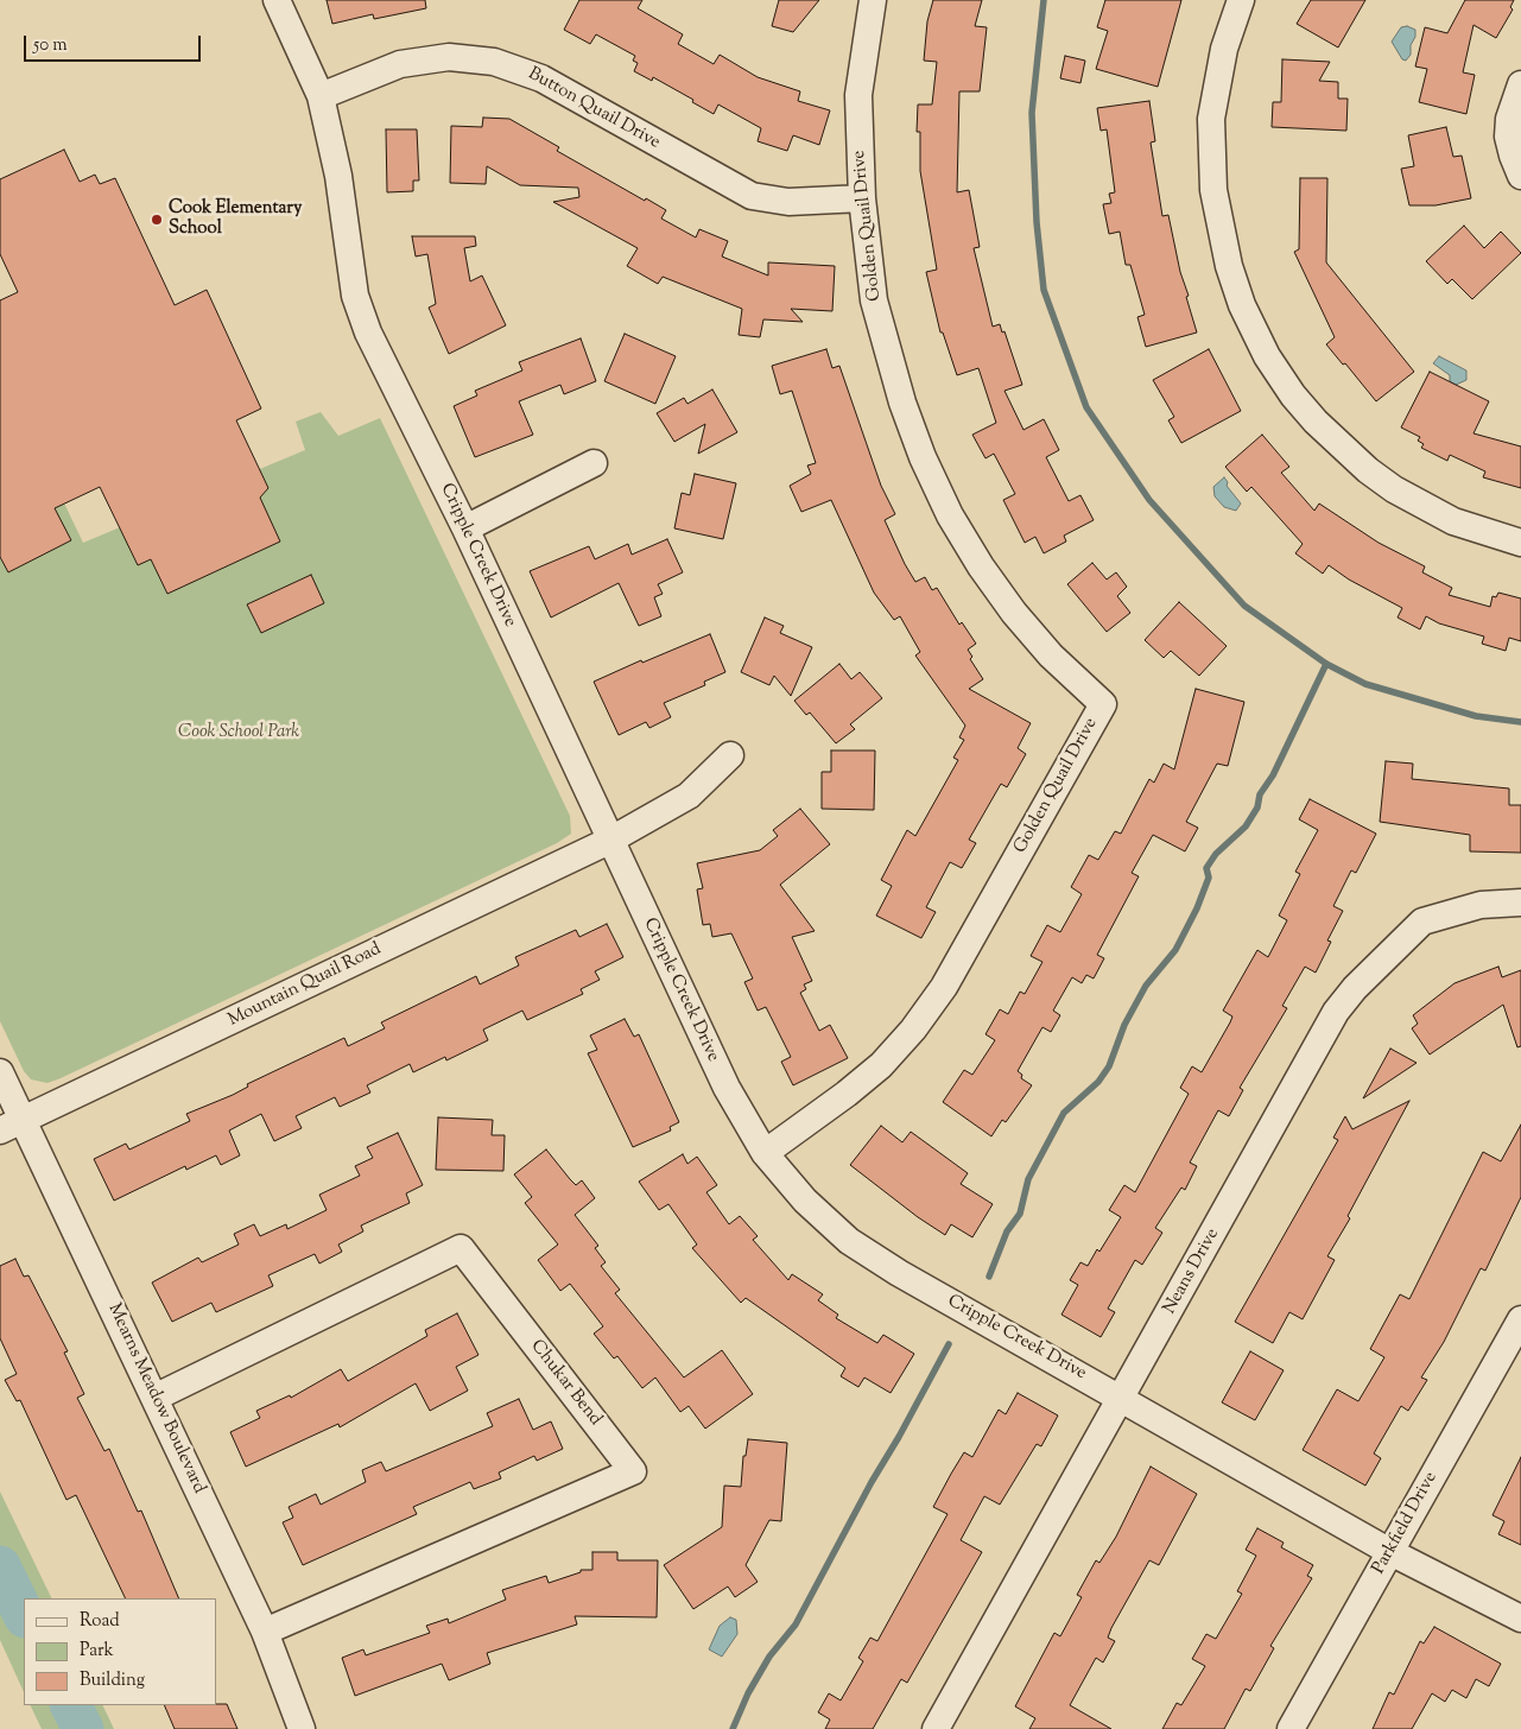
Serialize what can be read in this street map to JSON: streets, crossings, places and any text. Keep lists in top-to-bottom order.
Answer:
{
  "streets": {
    "street": [
      "Button Quail Drive",
      "Golden Quail Drive",
      "Cripple Creek Drive",
      "Mountain Quail Road",
      "Neans Drive",
      "Chukar Bend",
      "Mearns Meadow Boulevard",
      "Parkfield Drive"
    ]
  },
  "crossings": [
    ["Button Quail Drive", "Golden Quail Drive"],
    ["Button Quail Drive", "Cripple Creek Drive"],
    ["Golden Quail Drive", "Cripple Creek Drive"],
    ["Cripple Creek Drive", "Mountain Quail Road"],
    ["Cripple Creek Drive", "Neans Drive"],
    ["Cripple Creek Drive", "Parkfield Drive"],
    ["Mountain Quail Road", "Mearns Meadow Boulevard"],
    ["Chukar Bend", "Mearns Meadow Boulevard"]
  ],
  "parks": ["Cook School Park"],
  "places": ["Cook Elementary School"],
  "legend": ["Road", "Park", "Building"],
  "scale_bar": "50 m"
}
